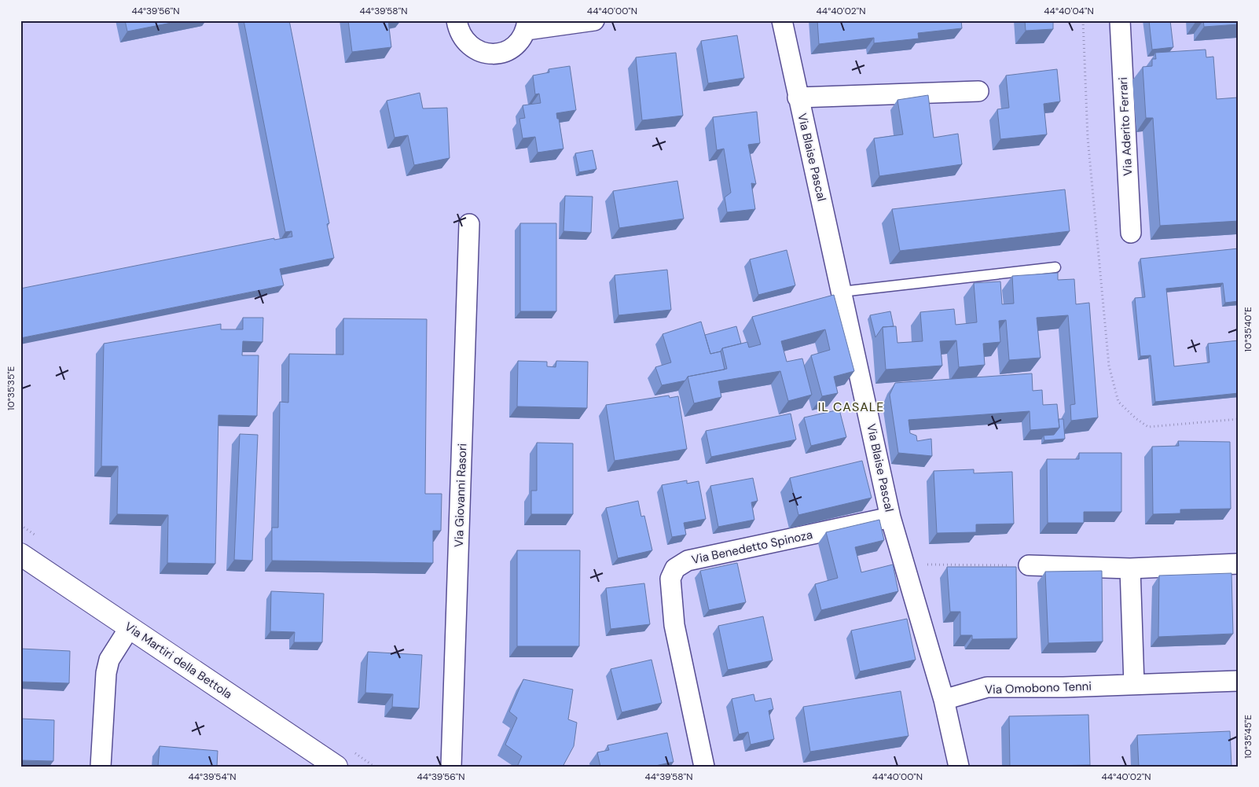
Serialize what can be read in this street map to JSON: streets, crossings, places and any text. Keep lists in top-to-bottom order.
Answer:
{
  "streets": {
    "main road": ["Via Martiri della Bettola"],
    "street": [
      "Via Aderito Ferrari",
      "Via Blaise Pascal",
      "Via Giovanni Rasori",
      "Via Benedetto Spinoza",
      "Via Omobono Tenni"
    ]
  },
  "crossings": [
    ["Via Blaise Pascal", "Via Benedetto Spinoza"],
    ["Via Blaise Pascal", "Via Omobono Tenni"]
  ],
  "districts": ["IL CASALE"],
  "coordinates": [
    "44°39'56\"N",
    "44°39'58\"N",
    "44°40'00\"N",
    "44°40'02\"N",
    "44°40'04\"N",
    "10°35'40\"E",
    "10°35'35\"E",
    "10°35'45\"E",
    "44°39'54\"N"
  ]
}
